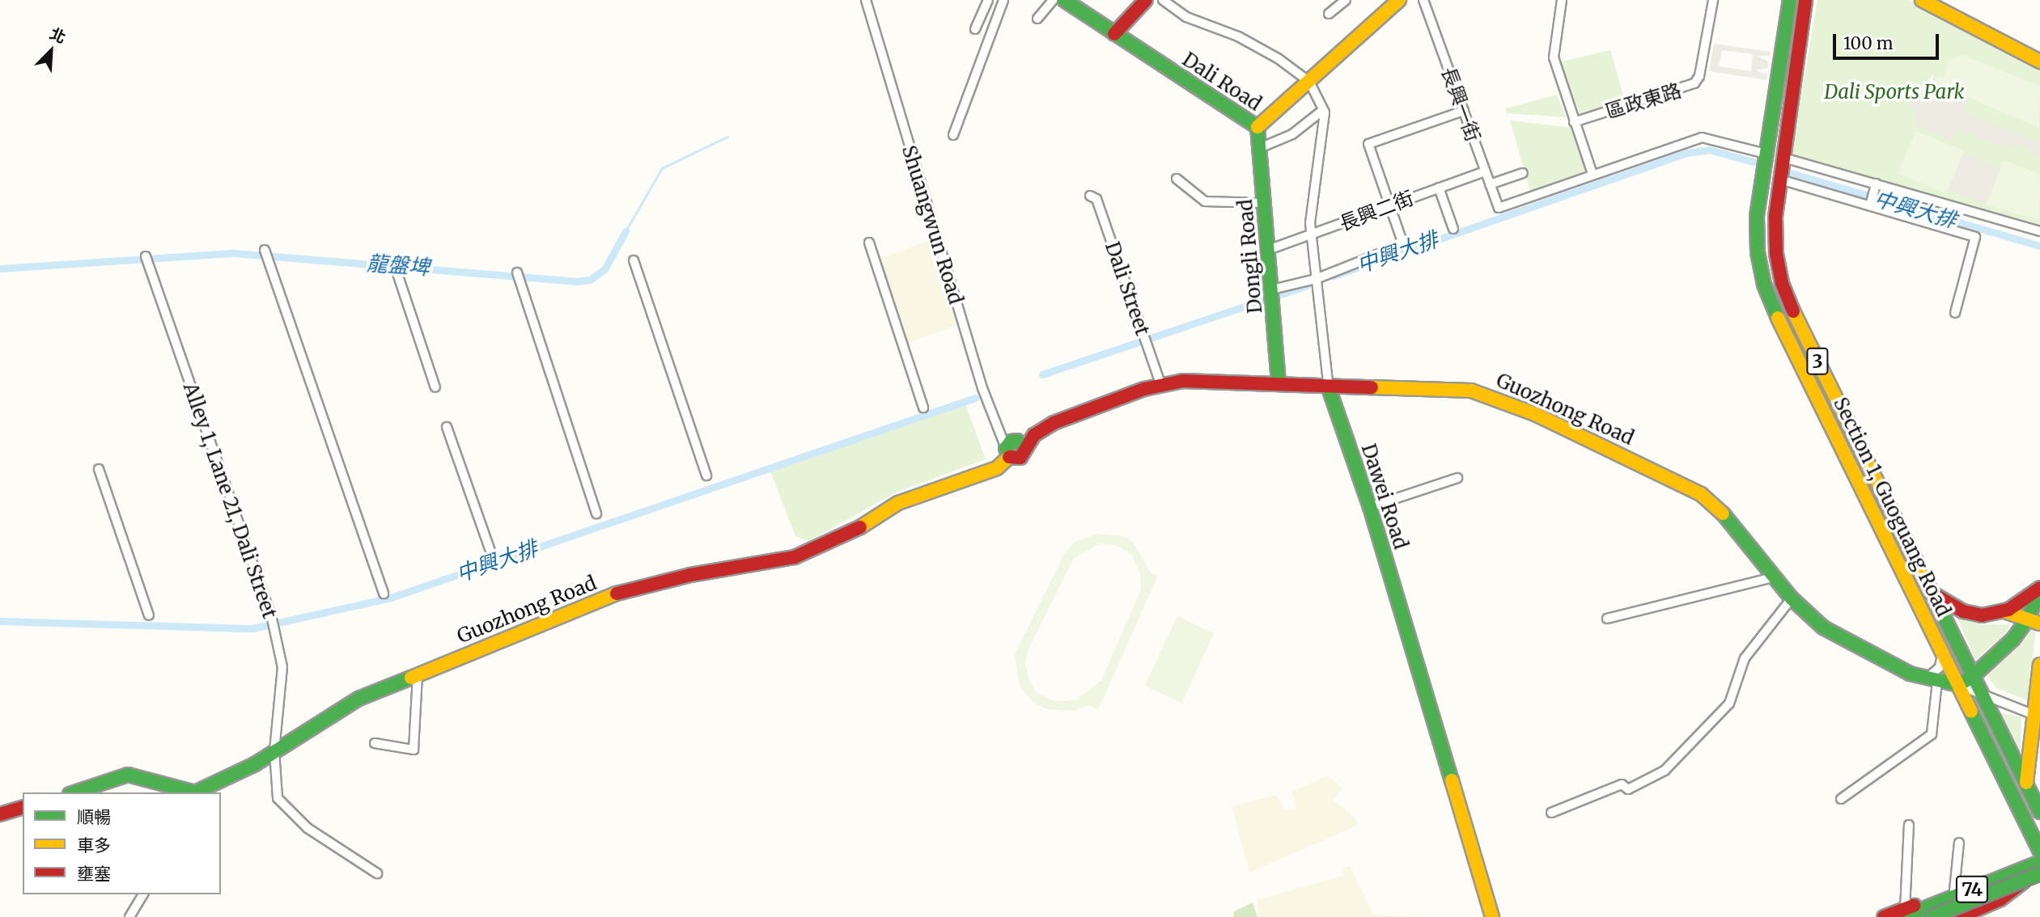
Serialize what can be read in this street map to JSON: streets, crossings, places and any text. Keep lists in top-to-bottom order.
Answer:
{
  "streets": {
    "main road": [
      "Dali Road",
      "Dongli Road",
      "3",
      "Guozhong Road",
      "Dawei Road",
      "Section 1, Guoguang Road",
      "74"
    ],
    "street": [
      "區政東路",
      "長興一街",
      "長興二街",
      "Shuangwun Road",
      "Dali Street",
      "Alley 1, Lane 21, Dali Street"
    ]
  },
  "crossings": [
    ["Dali Road", "Dongli Road"],
    ["長興一街", "長興二街"],
    ["長興二街", "Dongli Road"],
    ["長興二街", "Dawei Road"],
    ["Shuangwun Road", "Guozhong Road"],
    ["Dongli Road", "Guozhong Road"],
    ["Dali Street", "Guozhong Road"],
    ["Guozhong Road", "Dawei Road"],
    ["Guozhong Road", "Alley 1, Lane 21, Dali Street"],
    ["Guozhong Road", "Section 1, Guoguang Road"]
  ],
  "water": ["中興大排", "龍盤埤"],
  "parks": ["Dali Sports Park"],
  "legend": ["順暢", "車多", "壅塞"],
  "scale_bar": "100 m",
  "north": "top right"
}
